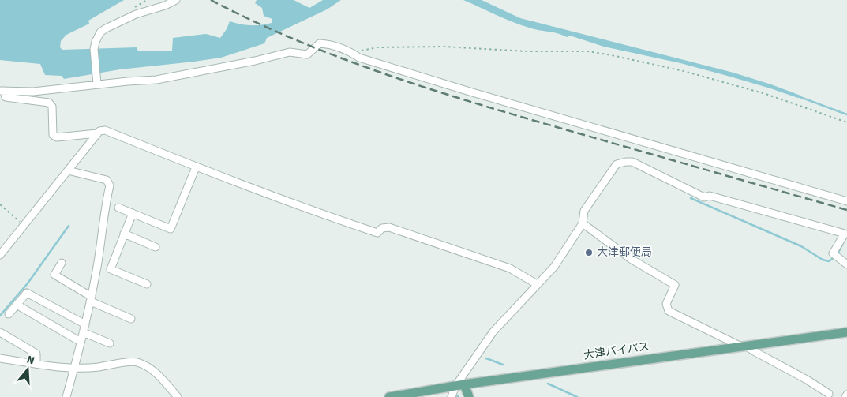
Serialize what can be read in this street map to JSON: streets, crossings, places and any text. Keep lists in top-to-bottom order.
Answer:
{
  "streets": {
    "main road": ["大津バイパス"]
  },
  "places": ["大津郵便局"],
  "north": "top"
}
